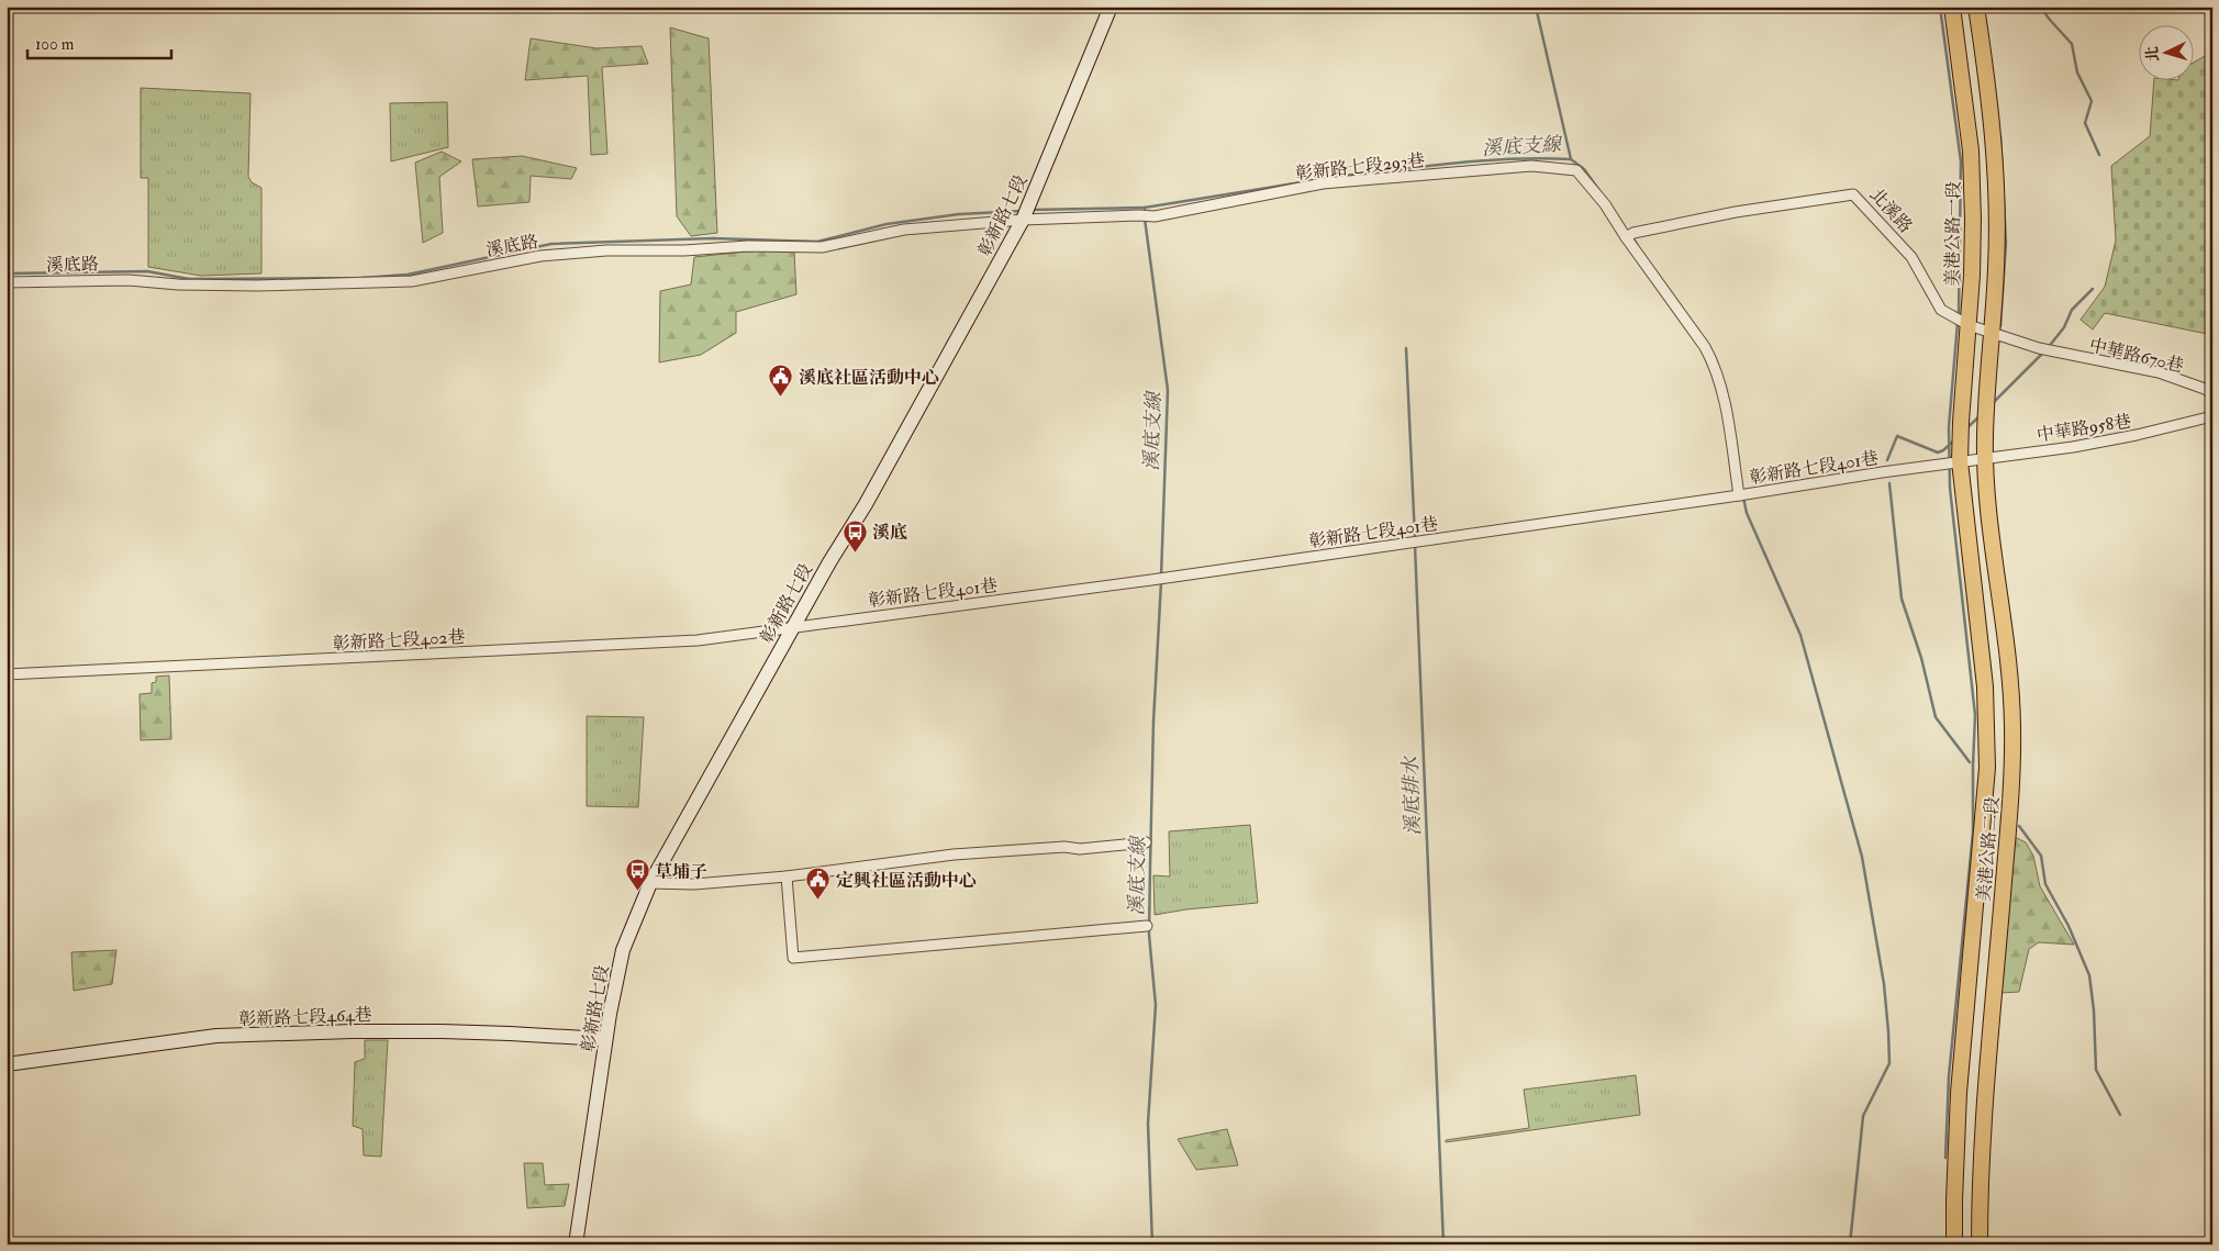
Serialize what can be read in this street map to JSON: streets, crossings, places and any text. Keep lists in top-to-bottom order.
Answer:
{
  "streets": {
    "main road": ["美港公路一段", "美港公路二段"],
    "street": [
      "彰新路七段293巷",
      "北溪路",
      "彰新路七段",
      "溪底路",
      "中華路670巷",
      "中華路958巷",
      "彰新路七段401巷",
      "彰新路七段402巷",
      "彰新路七段464巷"
    ]
  },
  "crossings": [
    ["彰新路七段293巷", "北溪路"],
    ["彰新路七段293巷", "彰新路七段"],
    ["彰新路七段293巷", "溪底路"],
    ["北溪路", "美港公路一段"],
    ["北溪路", "中華路670巷"],
    ["彰新路七段", "溪底路"],
    ["彰新路七段", "彰新路七段401巷"],
    ["彰新路七段", "彰新路七段402巷"],
    ["彰新路七段", "彰新路七段464巷"],
    ["美港公路一段", "中華路958巷"],
    ["美港公路一段", "彰新路七段401巷"],
    ["美港公路一段", "美港公路二段"],
    ["中華路958巷", "彰新路七段401巷"],
    ["中華路958巷", "美港公路二段"],
    ["彰新路七段401巷", "彰新路七段402巷"],
    ["彰新路七段401巷", "美港公路二段"]
  ],
  "water": ["溪底支線", "溪底排水"],
  "places": {
    "public building": ["溪底社區活動中心", "定興社區活動中心"],
    "bus stop": ["溪底", "草埔子"]
  },
  "scale_bar": "100 m",
  "north": "left"
}
